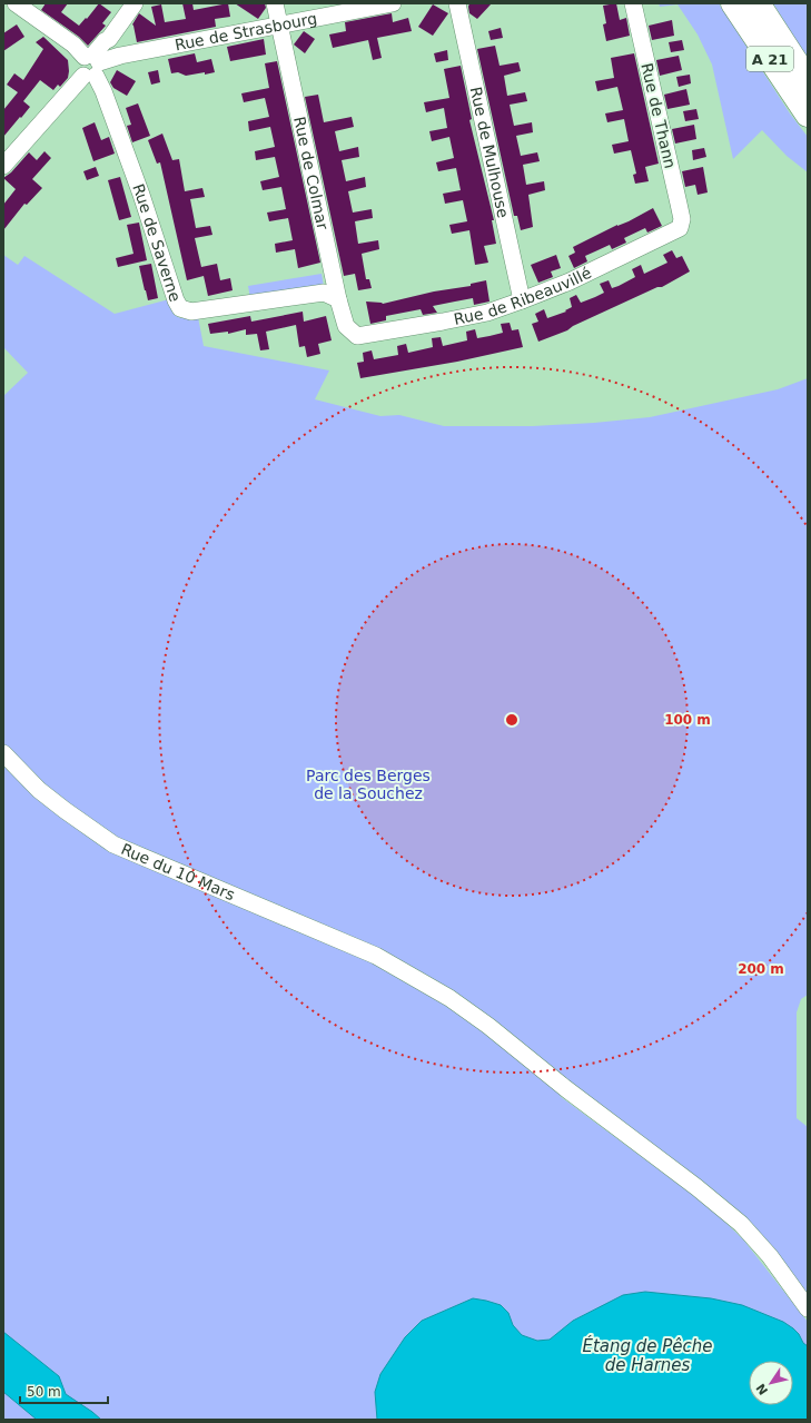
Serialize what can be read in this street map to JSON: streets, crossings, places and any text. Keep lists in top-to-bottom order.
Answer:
{
  "streets": {
    "highway": ["A 21"],
    "street": [
      "Rue de Strasbourg",
      "Rue de Thann",
      "Rue de Mulhouse",
      "Rue de Colmar",
      "Rue de Saverne",
      "Rue de Ribeauvillé",
      "Rue du 10 Mars"
    ]
  },
  "crossings": [
    ["Rue de Strasbourg", "Rue de Colmar"],
    ["Rue de Strasbourg", "Rue de Saverne"],
    ["Rue de Thann", "Rue de Ribeauvillé"],
    ["Rue de Mulhouse", "Rue de Ribeauvillé"],
    ["Rue de Colmar", "Rue de Saverne"],
    ["Rue de Colmar", "Rue de Ribeauvillé"]
  ],
  "water": ["Étang de Pêche de Harnes"],
  "parks": ["Parc des Berges de la Souchez"],
  "scale_bar": "50 m",
  "north": "bottom left",
  "rings": ["100 m", "200 m"]
}
